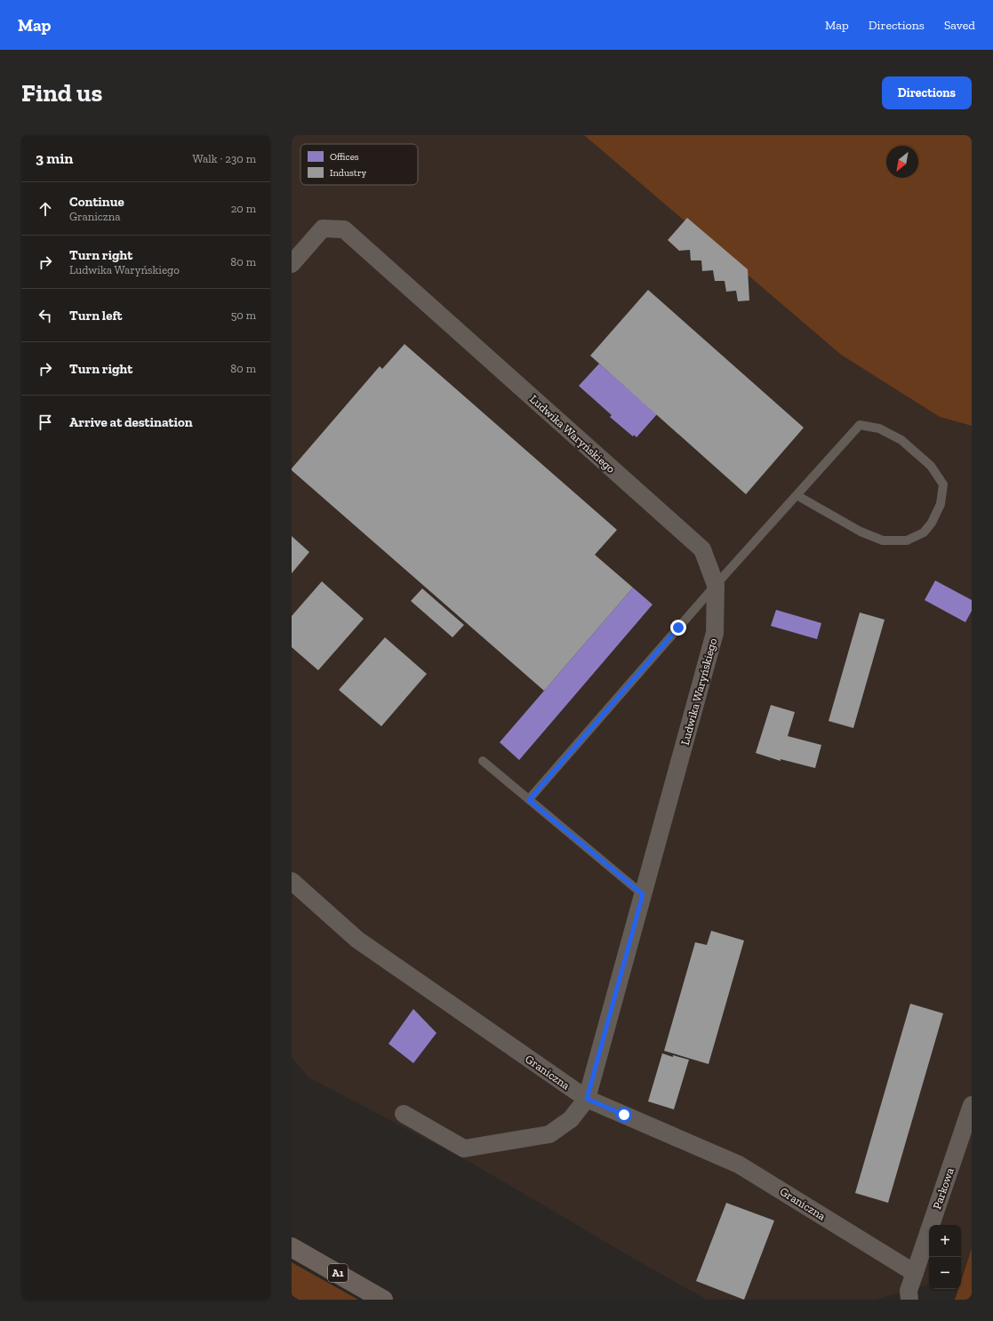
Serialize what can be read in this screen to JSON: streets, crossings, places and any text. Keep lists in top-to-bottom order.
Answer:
{
  "streets": {
    "highway": ["A1"],
    "street": ["Ludwika Waryńskiego", "Graniczna", "Parkowa"]
  },
  "crossings": [
    ["Ludwika Waryńskiego", "Graniczna"],
    ["Graniczna", "Parkowa"]
  ],
  "legend": ["Offices", "Industry"],
  "north": "bottom left",
  "page": {
    "header": "Map",
    "nav": ["Map", "Directions", "Saved"],
    "buttons": "Directions",
    "title": "Find us",
    "heading": ["3 min", "Walk · 230 m"],
    "list": [
      ["Continue", "Graniczna", "20 m"],
      ["Turn right", "Ludwika Waryńskiego", "80 m"],
      ["Turn left", "50 m"],
      ["Turn right", "80 m"],
      "Arrive at destination"
    ],
    "map_buttons": ["+", "−"]
  }
}
